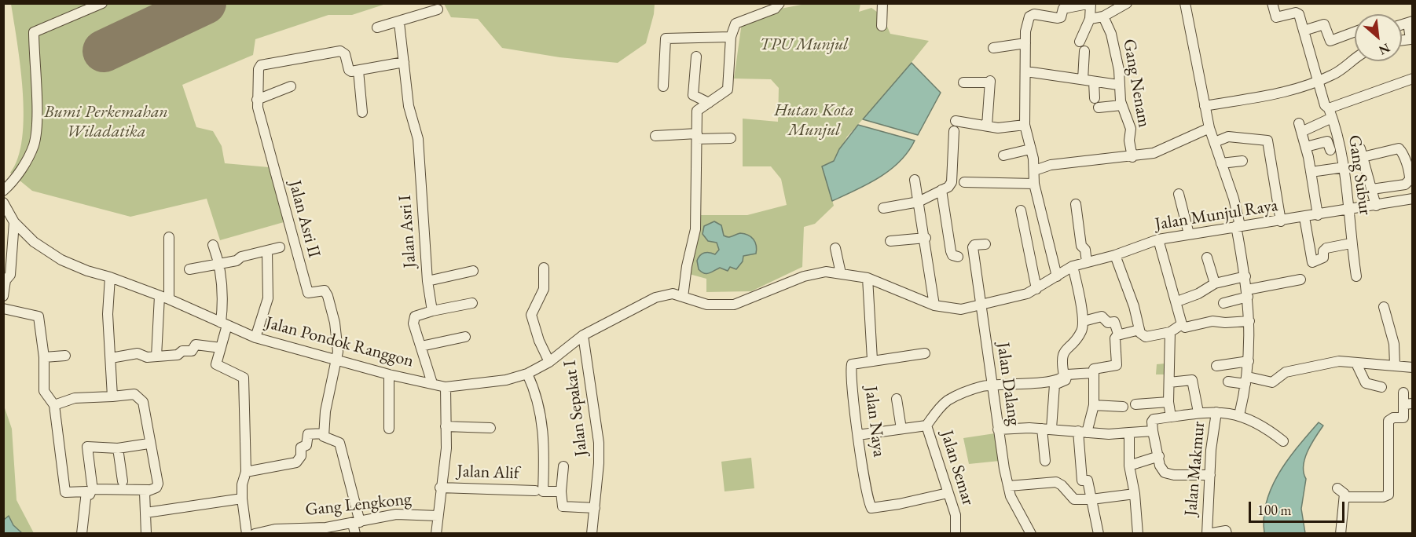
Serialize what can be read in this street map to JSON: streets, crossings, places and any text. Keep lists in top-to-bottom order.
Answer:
{
  "streets": {
    "street": [
      "Gang Nenam",
      "Gang Subur",
      "Jalan Munjul Raya",
      "Jalan Asri II",
      "Jalan Asri I",
      "Jalan Pondok Ranggon",
      "Jalan Dalang",
      "Jalan Sepakat I",
      "Jalan Naya",
      "Jalan Semar",
      "Jalan Makmur",
      "Jalan Alif",
      "Gang Lengkong"
    ]
  },
  "crossings": [
    ["Gang Subur", "Jalan Munjul Raya"],
    ["Jalan Munjul Raya", "Jalan Pondok Ranggon"],
    ["Jalan Munjul Raya", "Jalan Dalang"],
    ["Jalan Munjul Raya", "Jalan Naya"],
    ["Jalan Asri II", "Jalan Pondok Ranggon"],
    ["Jalan Pondok Ranggon", "Jalan Sepakat I"],
    ["Jalan Naya", "Jalan Semar"]
  ],
  "parks": ["TPU Munjul", "Hutan Kota Munjul", "Bumi Perkemahan Wiladatika"],
  "scale_bar": "100 m",
  "north": "bottom right"
}
